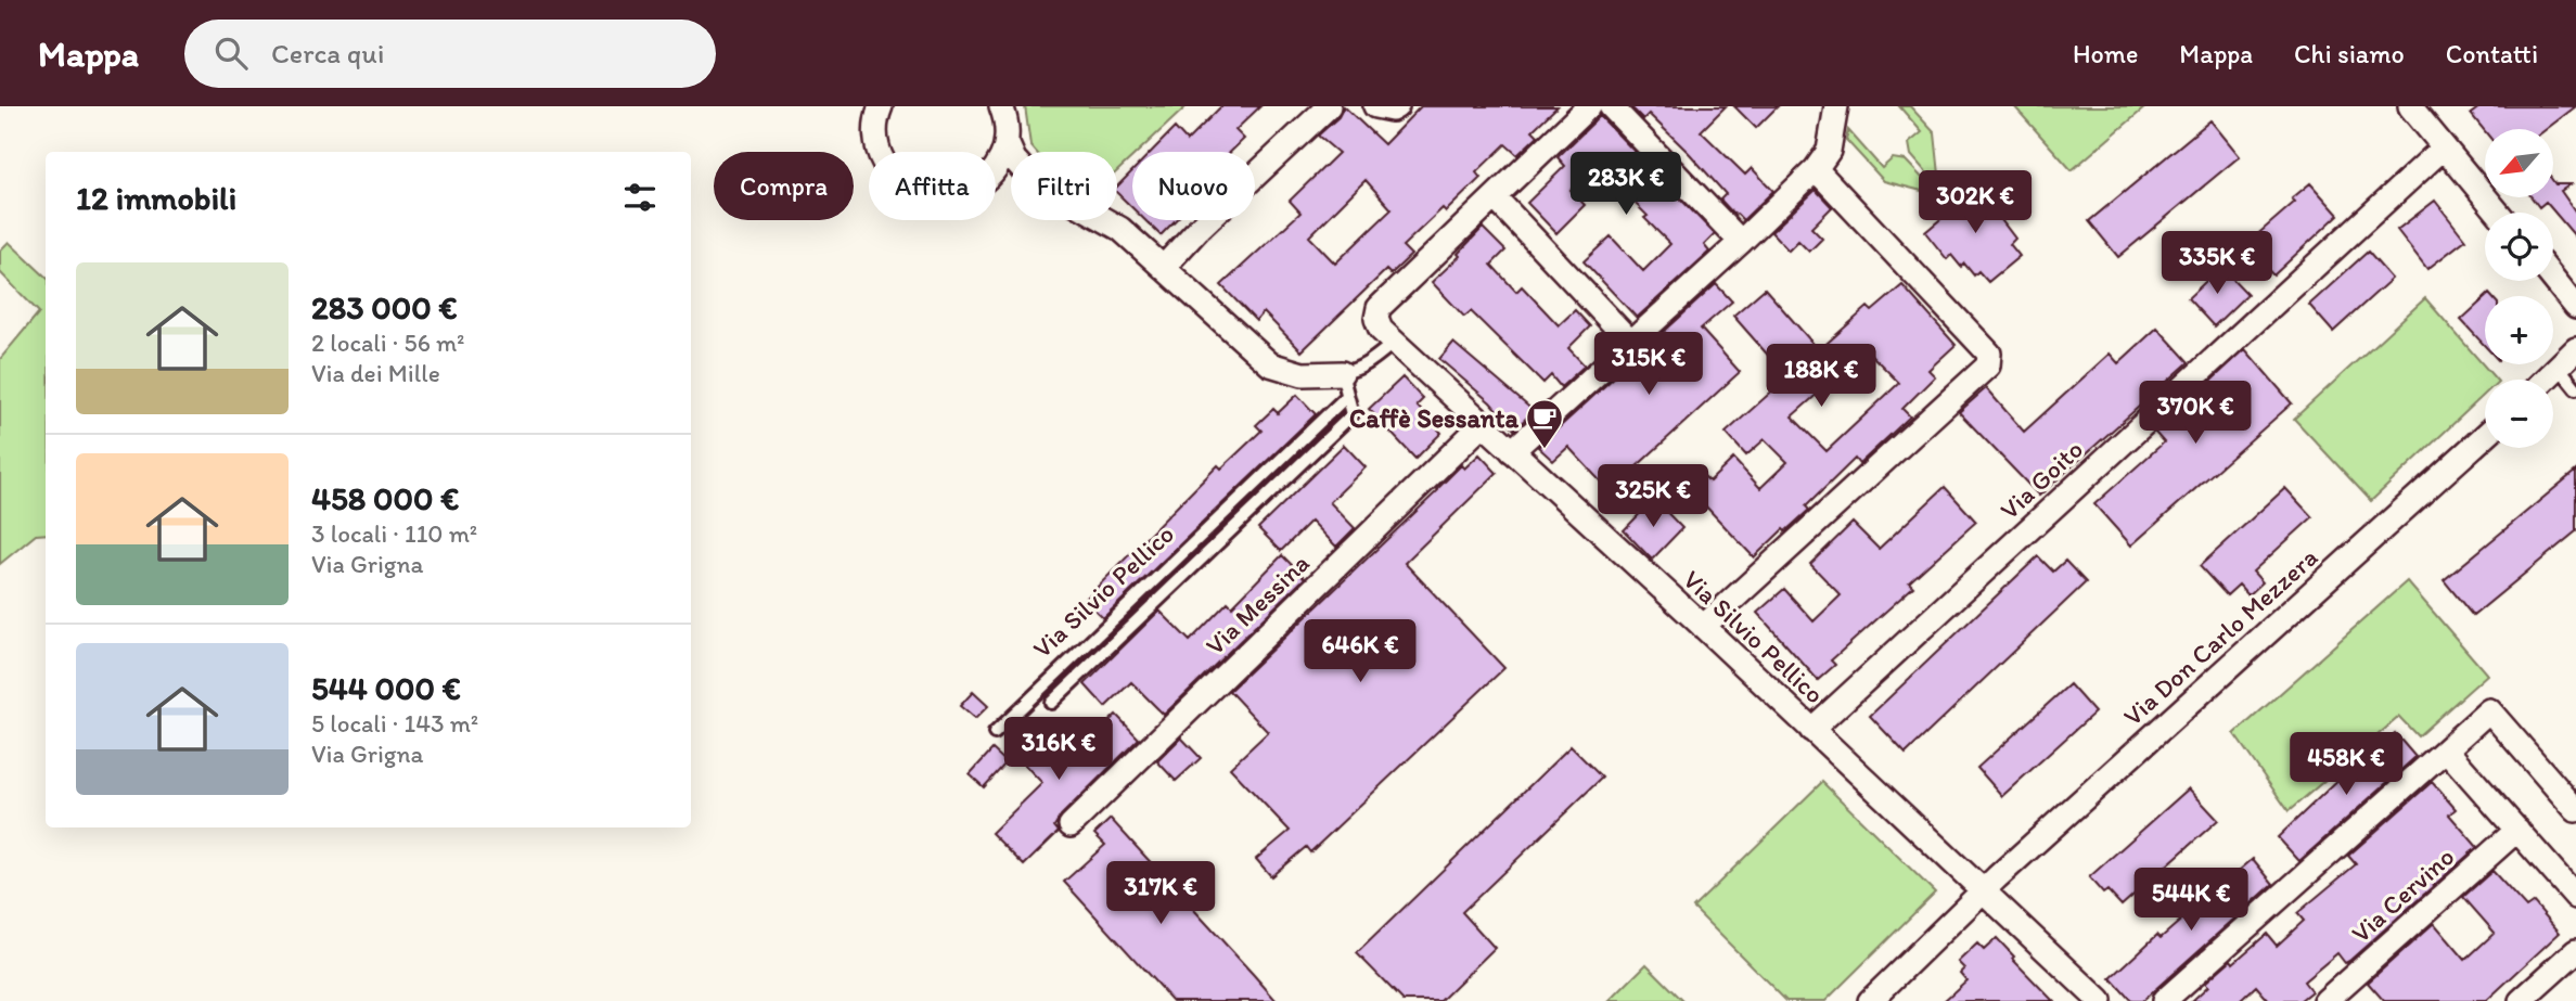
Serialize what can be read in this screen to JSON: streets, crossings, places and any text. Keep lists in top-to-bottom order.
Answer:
{
  "streets": {
    "street": [
      "Via Goito",
      "Via Silvio Pellico",
      "Via Messina",
      "Via Don Carlo Mezzera",
      "Via Cervino"
    ]
  },
  "crossings": [
    ["Via Goito", "Via Silvio Pellico"],
    ["Via Silvio Pellico", "Via Messina"],
    ["Via Silvio Pellico", "Via Don Carlo Mezzera"]
  ],
  "places": {
    "cafe": ["Caffè Sessanta"]
  },
  "north": "bottom left",
  "page": {
    "header": "Mappa",
    "search": "Cerca qui",
    "nav": [
      "Home",
      "Mappa",
      "Chi siamo",
      "Contatti"
    ],
    "map_buttons": ["+", "−"],
    "price": [
      "283K €",
      "302K €",
      "335K €",
      "315K €",
      "188K €",
      "370K €",
      "325K €",
      "646K €",
      "316K €",
      "458K €",
      "317K €",
      "544K €"
    ],
    "chip": [
      "Compra",
      "Affitta",
      "Filtri",
      "Nuovo"
    ],
    "heading": "12 immobili",
    "list": [
      {
        "name": "283 000 €",
        "note": "2 locali · 56 m² · Via dei Mille"
      },
      {
        "name": "458 000 €",
        "note": "3 locali · 110 m² · Via Grigna"
      },
      {
        "name": "544 000 €",
        "note": "5 locali · 143 m² · Via Grigna"
      }
    ]
  }
}
